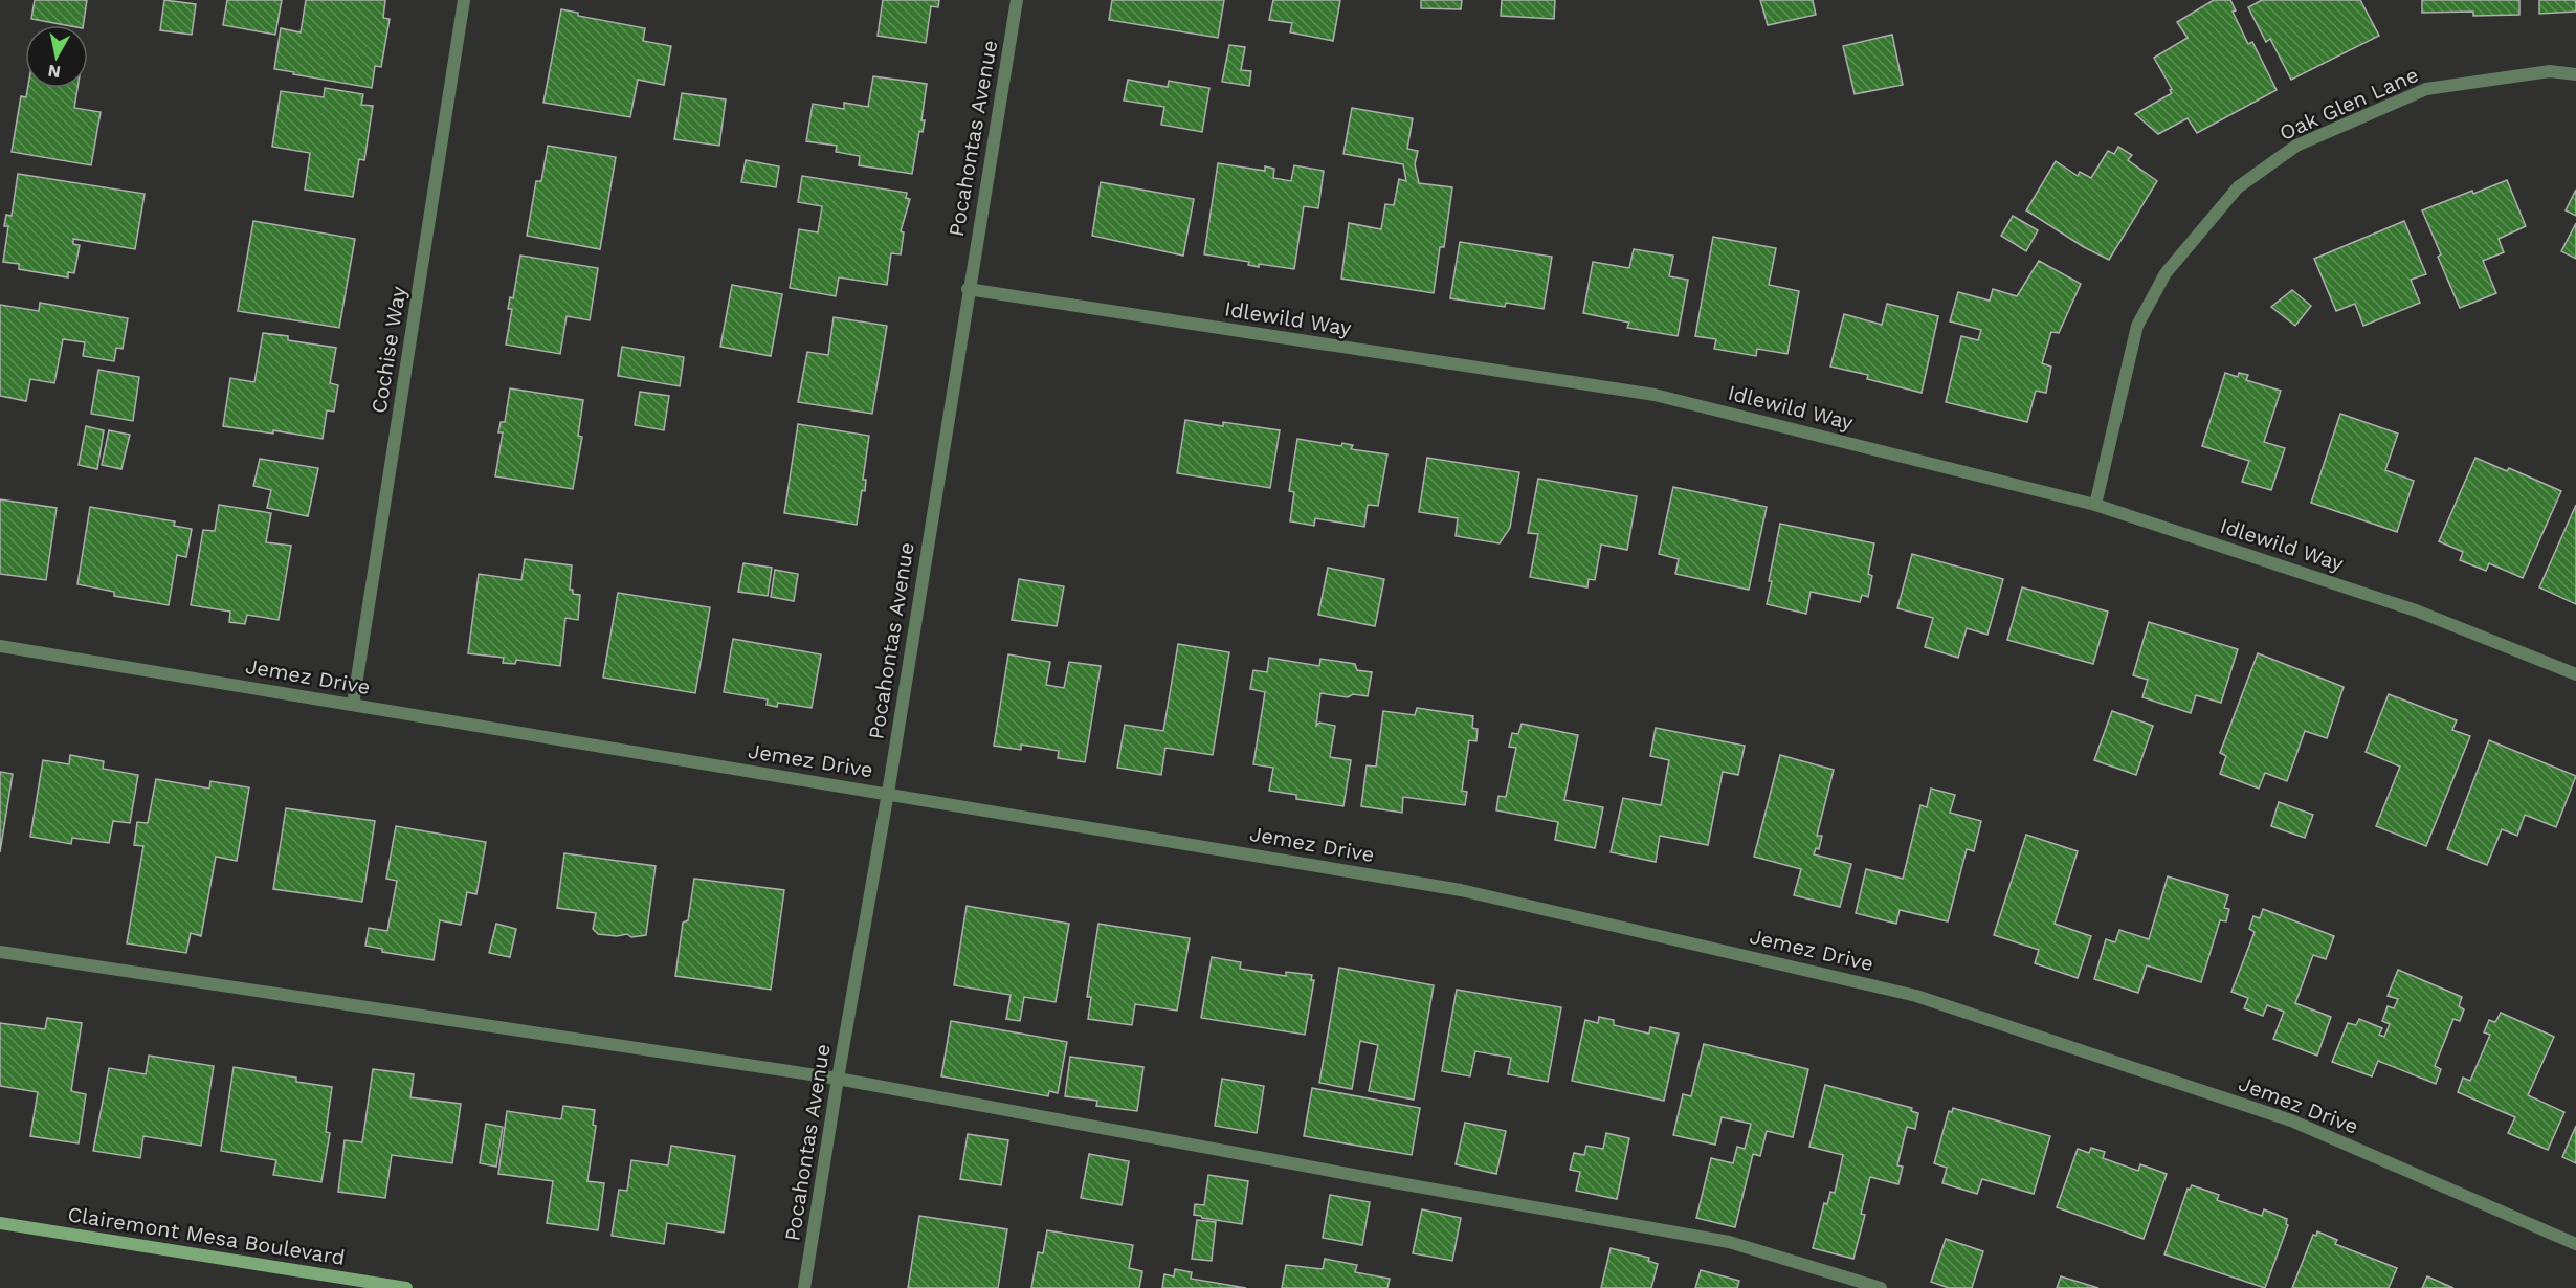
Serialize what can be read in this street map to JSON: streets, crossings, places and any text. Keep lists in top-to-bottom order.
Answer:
{
  "streets": {
    "main road": ["Clairemont Mesa Boulevard"],
    "street": [
      "Oak Glen Lane",
      "Pocahontas Avenue",
      "Idlewild Way",
      "Cochise Way",
      "Jemez Drive"
    ]
  },
  "crossings": [
    ["Oak Glen Lane", "Idlewild Way"],
    ["Pocahontas Avenue", "Idlewild Way"],
    ["Pocahontas Avenue", "Jemez Drive"],
    ["Cochise Way", "Jemez Drive"]
  ],
  "north": "bottom"
}
